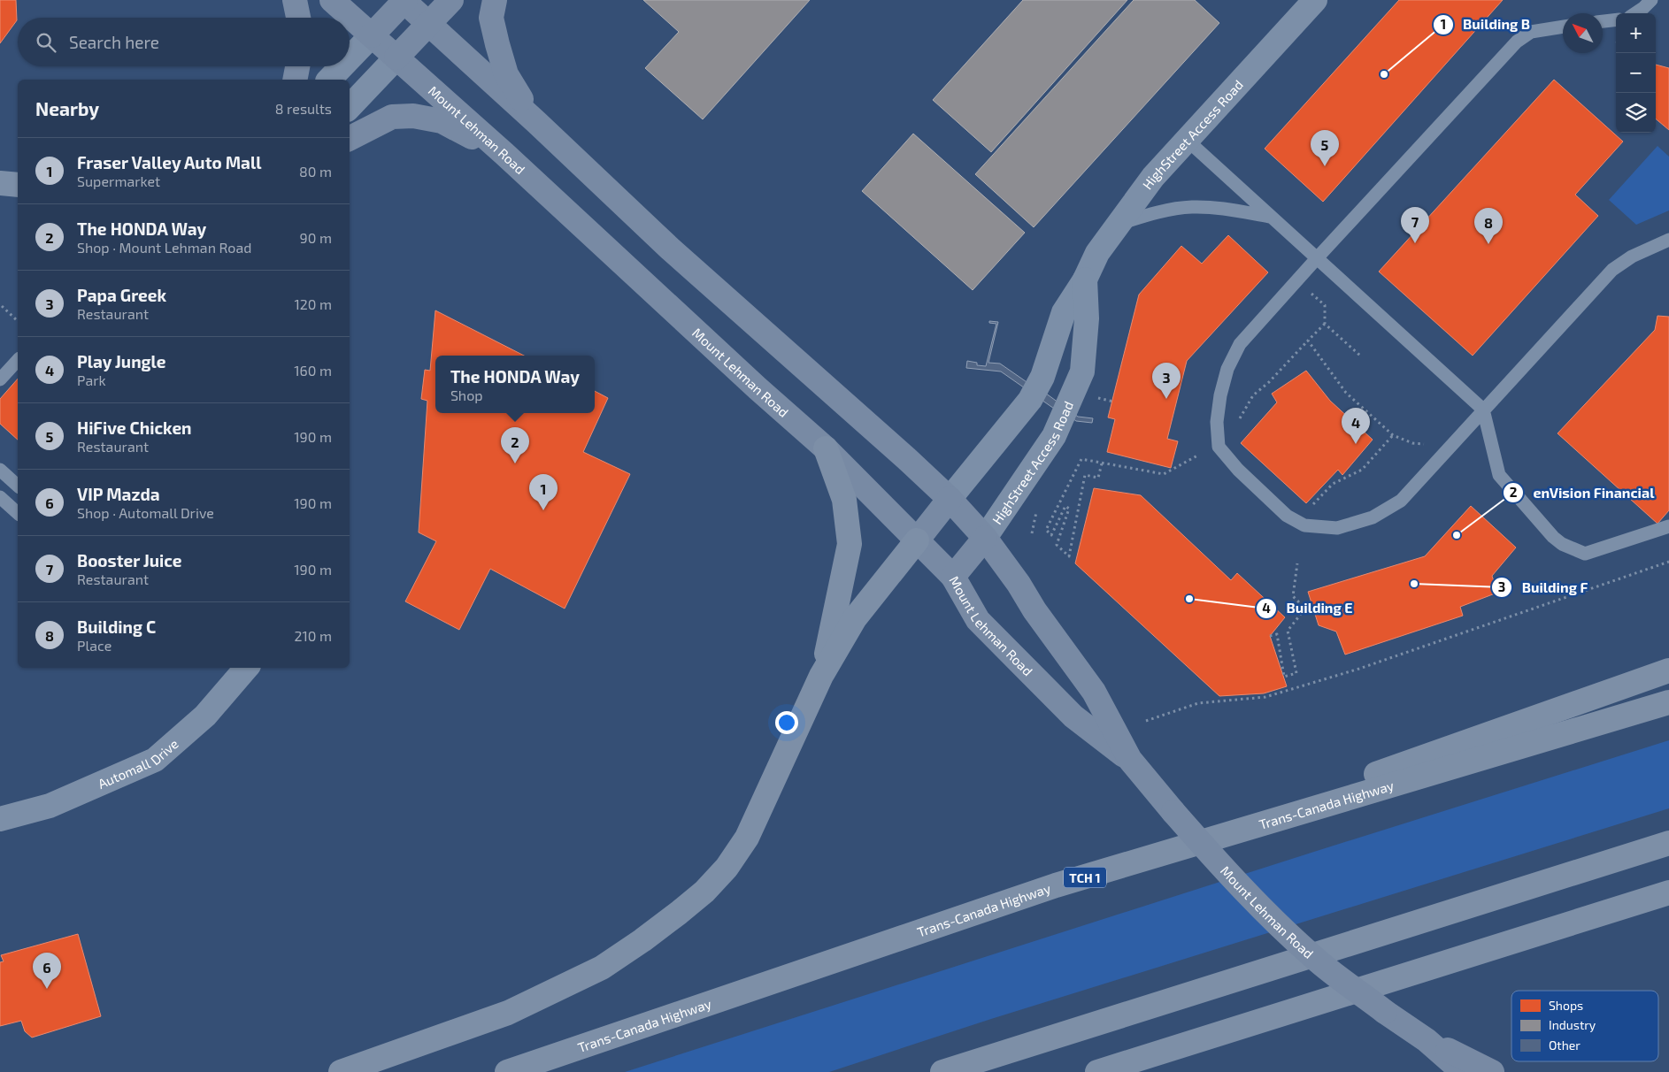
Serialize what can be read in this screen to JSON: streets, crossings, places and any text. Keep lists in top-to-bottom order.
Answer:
{
  "streets": {
    "highway": ["Trans-Canada Highway", "TCH 1"],
    "main road": ["Mount Lehman Road"],
    "street": ["HighStreet Access Road", "Automall Drive"]
  },
  "crossings": [
    ["Mount Lehman Road", "HighStreet Access Road"]
  ],
  "places": [
    "Building B",
    "enVision Financial",
    "Building F",
    "Building E"
  ],
  "legend": ["Shops", "Industry", "Other"],
  "north": "top left",
  "page": {
    "map_buttons": ["+", "−"],
    "search": "Search here",
    "heading": ["Nearby", "8 results"],
    "pins": [
      "5",
      "7",
      "8",
      "3",
      "4",
      "2",
      "1",
      "6"
    ],
    "list": [
      {
        "mark": "1",
        "name": "Fraser Valley Auto Mall",
        "note": "Supermarket",
        "value": "80 m"
      },
      {
        "mark": "2",
        "name": "The HONDA Way",
        "note": "Shop · Mount Lehman Road",
        "value": "90 m"
      },
      {
        "mark": "3",
        "name": "Papa Greek",
        "note": "Restaurant",
        "value": "120 m"
      },
      {
        "mark": "4",
        "name": "Play Jungle",
        "note": "Park",
        "value": "160 m"
      },
      {
        "mark": "5",
        "name": "HiFive Chicken",
        "note": "Restaurant",
        "value": "190 m"
      },
      {
        "mark": "6",
        "name": "VIP Mazda",
        "note": "Shop · Automall Drive",
        "value": "190 m"
      },
      {
        "mark": "7",
        "name": "Booster Juice",
        "note": "Restaurant",
        "value": "190 m"
      },
      {
        "mark": "8",
        "name": "Building C",
        "note": "Place",
        "value": "210 m"
      }
    ],
    "popup": ["The HONDA Way", "Shop"]
  }
}
